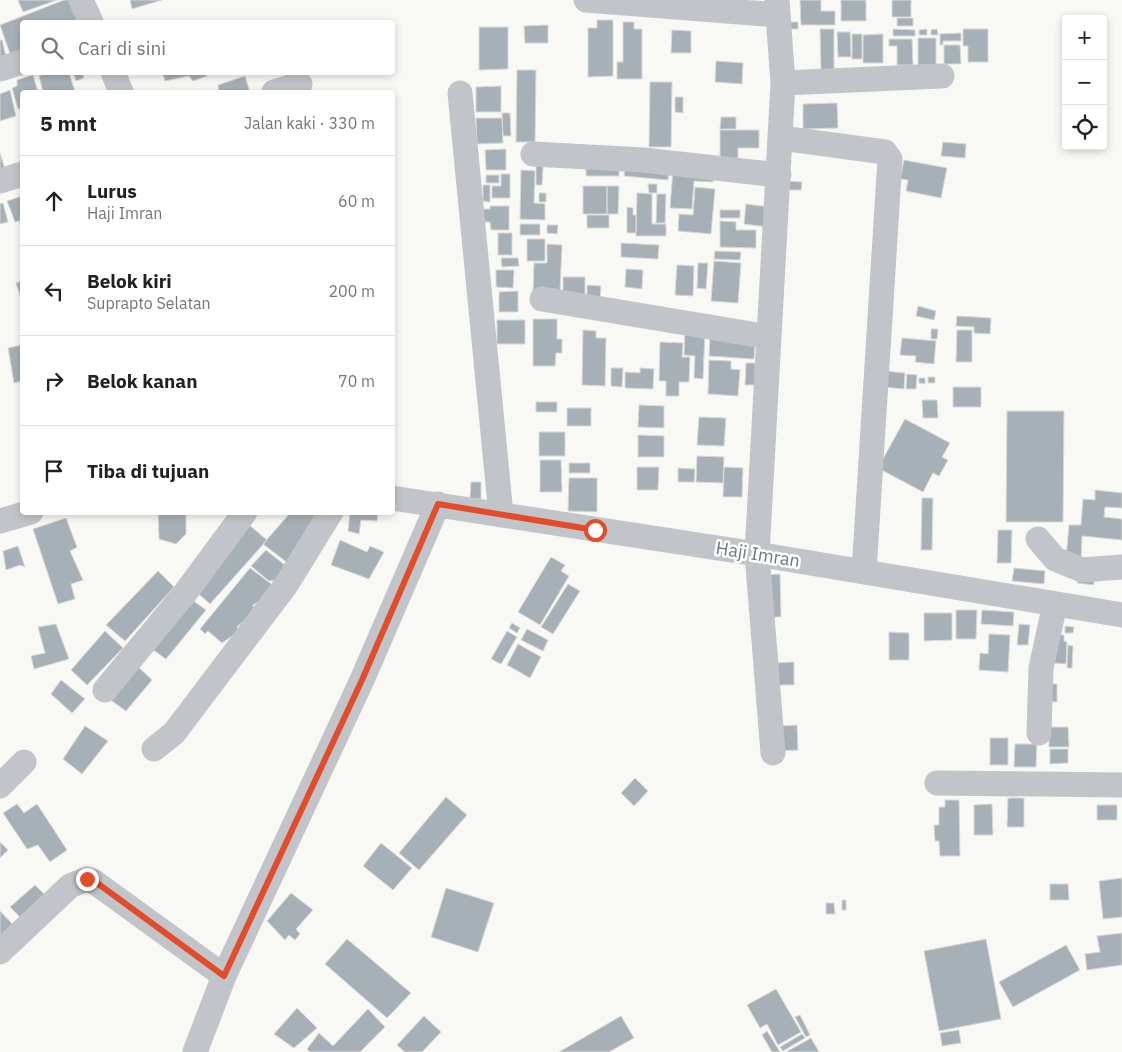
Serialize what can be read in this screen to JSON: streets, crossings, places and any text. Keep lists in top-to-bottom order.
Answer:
{
  "streets": {
    "street": ["Haji Imran"]
  },
  "page": {
    "map_buttons": ["+", "−"],
    "search": "Cari di sini",
    "heading": ["5 mnt", "Jalan kaki · 330 m"],
    "list": [
      ["Lurus", "Haji Imran", "60 m"],
      ["Belok kiri", "Suprapto Selatan", "200 m"],
      ["Belok kanan", "70 m"],
      "Tiba di tujuan"
    ]
  }
}
